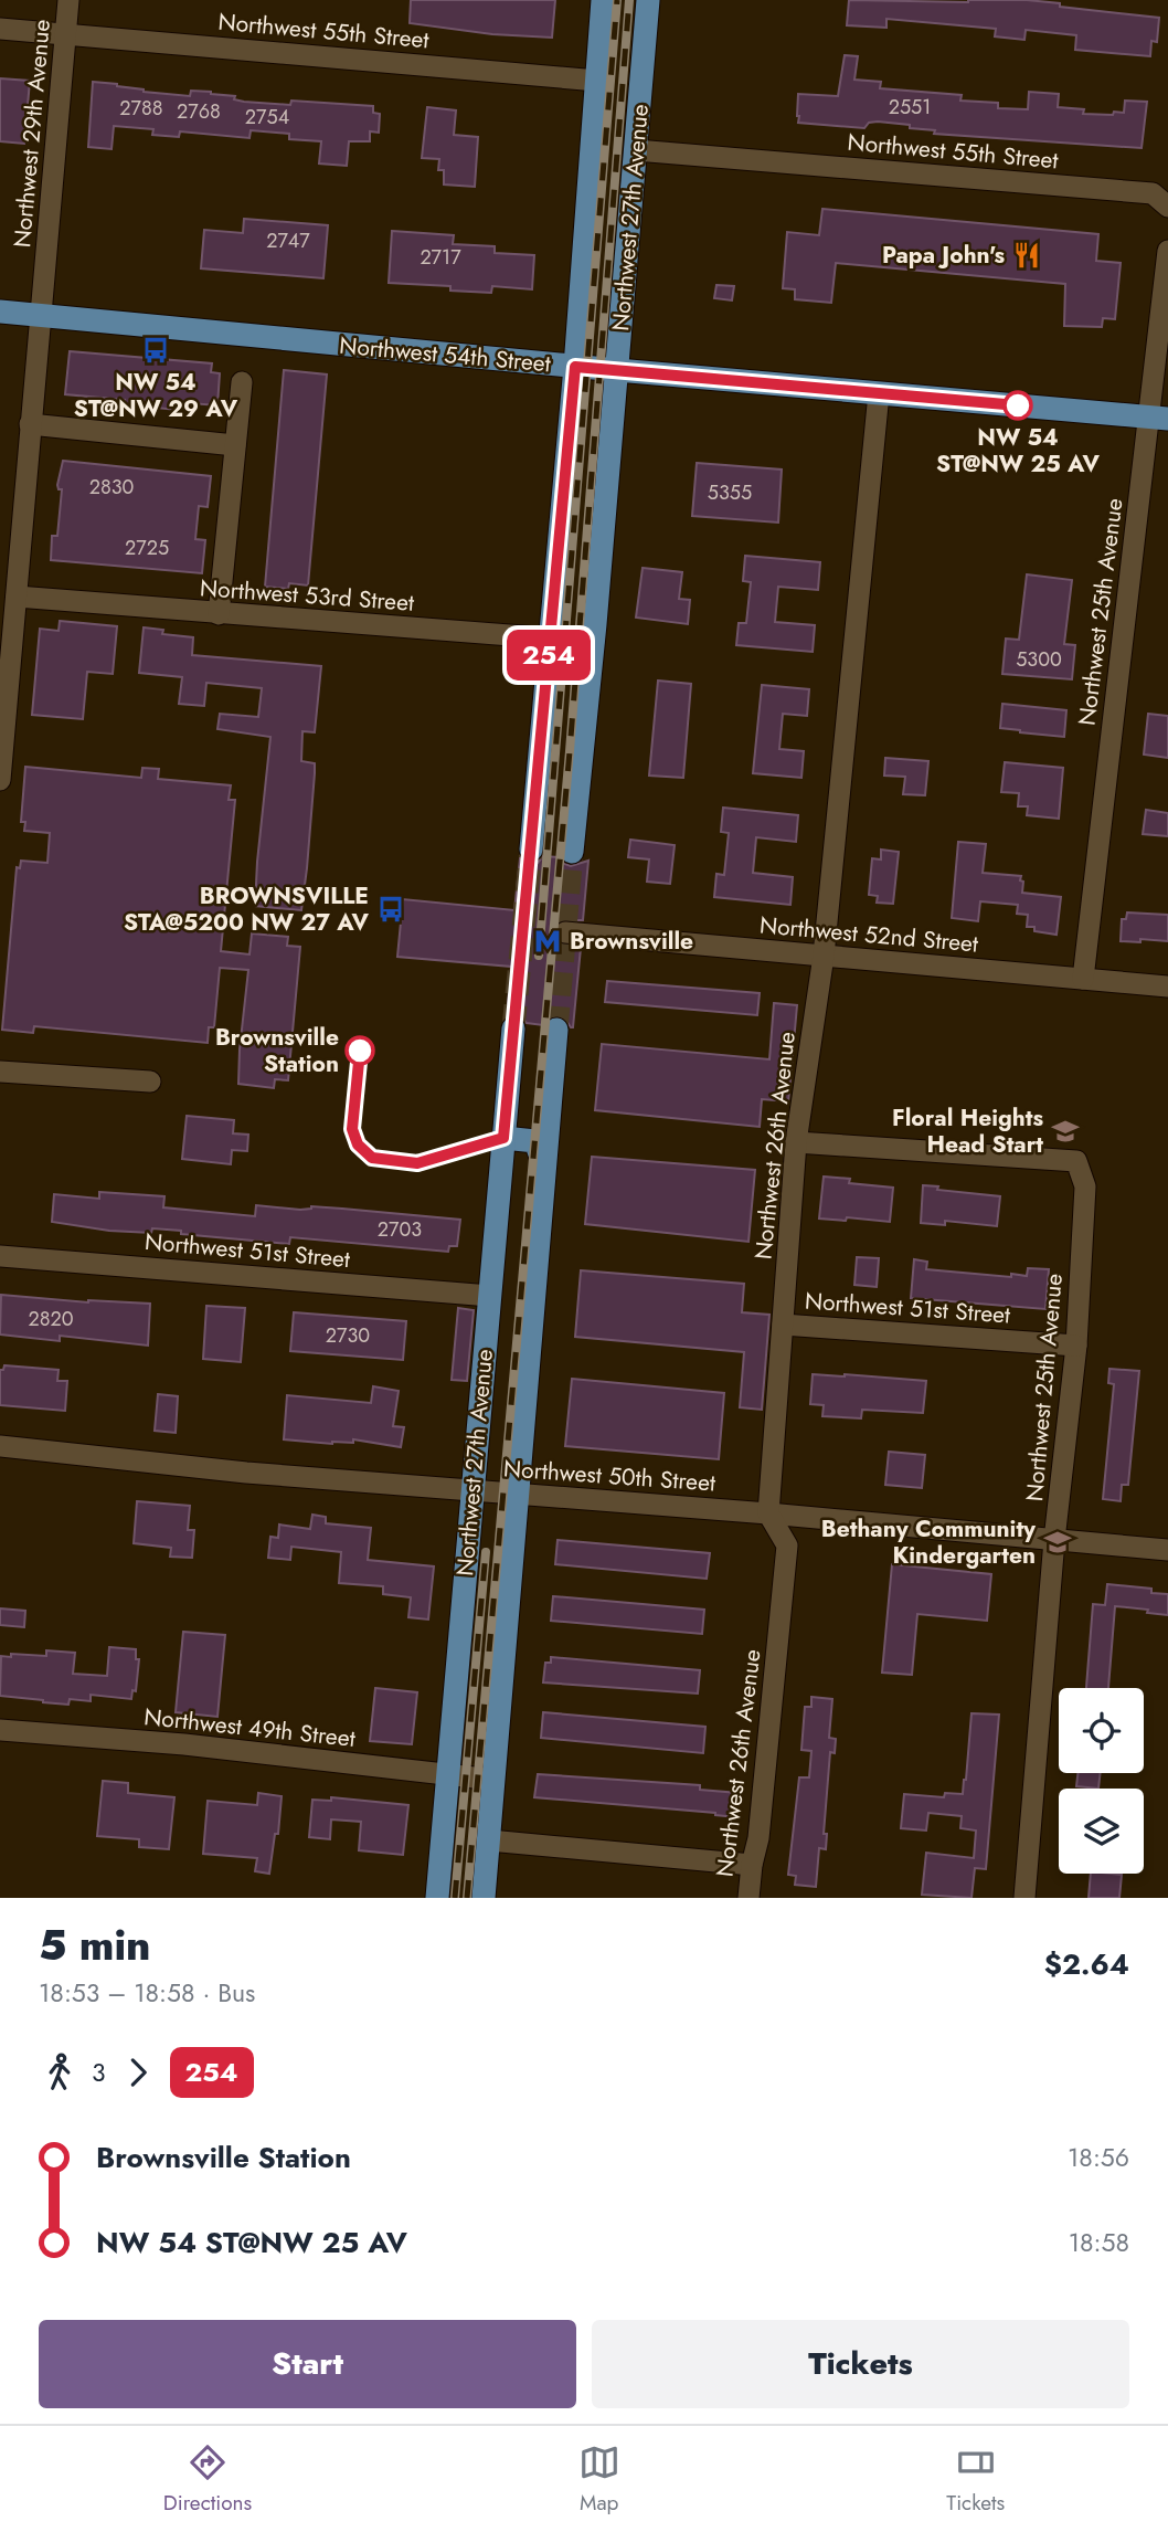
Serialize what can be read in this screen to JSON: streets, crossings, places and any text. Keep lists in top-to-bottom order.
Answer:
{
  "streets": {
    "main road": ["Northwest 27th Avenue", "Northwest 54th Street"],
    "street": [
      "Northwest 55th Street",
      "Northwest 29th Avenue",
      "Northwest 53rd Street",
      "Northwest 25th Avenue",
      "Northwest 52nd Street",
      "Northwest 26th Avenue",
      "Northwest 51st Street",
      "Northwest 50th Street",
      "Northwest 49th Street"
    ]
  },
  "crossings": [
    ["Northwest 55th Street", "Northwest 29th Avenue"],
    ["Northwest 55th Street", "Northwest 27th Avenue"],
    ["Northwest 29th Avenue", "Northwest 54th Street"],
    ["Northwest 29th Avenue", "Northwest 53rd Street"],
    ["Northwest 27th Avenue", "Northwest 54th Street"],
    ["Northwest 27th Avenue", "Northwest 53rd Street"],
    ["Northwest 27th Avenue", "Northwest 51st Street"],
    ["Northwest 27th Avenue", "Northwest 50th Street"],
    ["Northwest 27th Avenue", "Northwest 49th Street"],
    ["Northwest 54th Street", "Northwest 25th Avenue"],
    ["Northwest 54th Street", "Northwest 26th Avenue"],
    ["Northwest 25th Avenue", "Northwest 52nd Street"],
    ["Northwest 25th Avenue", "Northwest 26th Avenue"],
    ["Northwest 25th Avenue", "Northwest 51st Street"],
    ["Northwest 25th Avenue", "Northwest 50th Street"],
    ["Northwest 52nd Street", "Northwest 26th Avenue"],
    ["Northwest 26th Avenue", "Northwest 51st Street"],
    ["Northwest 26th Avenue", "Northwest 50th Street"]
  ],
  "places": {
    "restaurant": ["Papa John's"],
    "bus stop": ["NW 54 ST@NW 29 AV", "BROWNSVILLE STA@5200 NW 27 AV"],
    "other": ["NW 54 ST@NW 25 AV", "Brownsville Station"],
    "metro station": ["Brownsville"],
    "school or university": ["Floral Heights Head Start", "Bethany Community Kindergarten"]
  },
  "lines": ["bus line 254"],
  "house_numbers": [
    "2551",
    "2788",
    "2768",
    "2754",
    "2747",
    "2717",
    "2830",
    "5355",
    "2725",
    "5300",
    "2703",
    "2820",
    "2730"
  ],
  "page": {
    "on_map": "254",
    "heading": ["5 min", "18:53 – 18:58 · Bus", "$2.64"],
    "legs": ["3", "254"],
    "list": [
      {
        "name": "Brownsville Station",
        "value": "18:56"
      },
      {
        "name": "NW 54 ST@NW 25 AV",
        "value": "18:58"
      }
    ],
    "buttons": ["Start", "Tickets"],
    "tabs": ["Directions", "Map", "Tickets"]
  }
}
